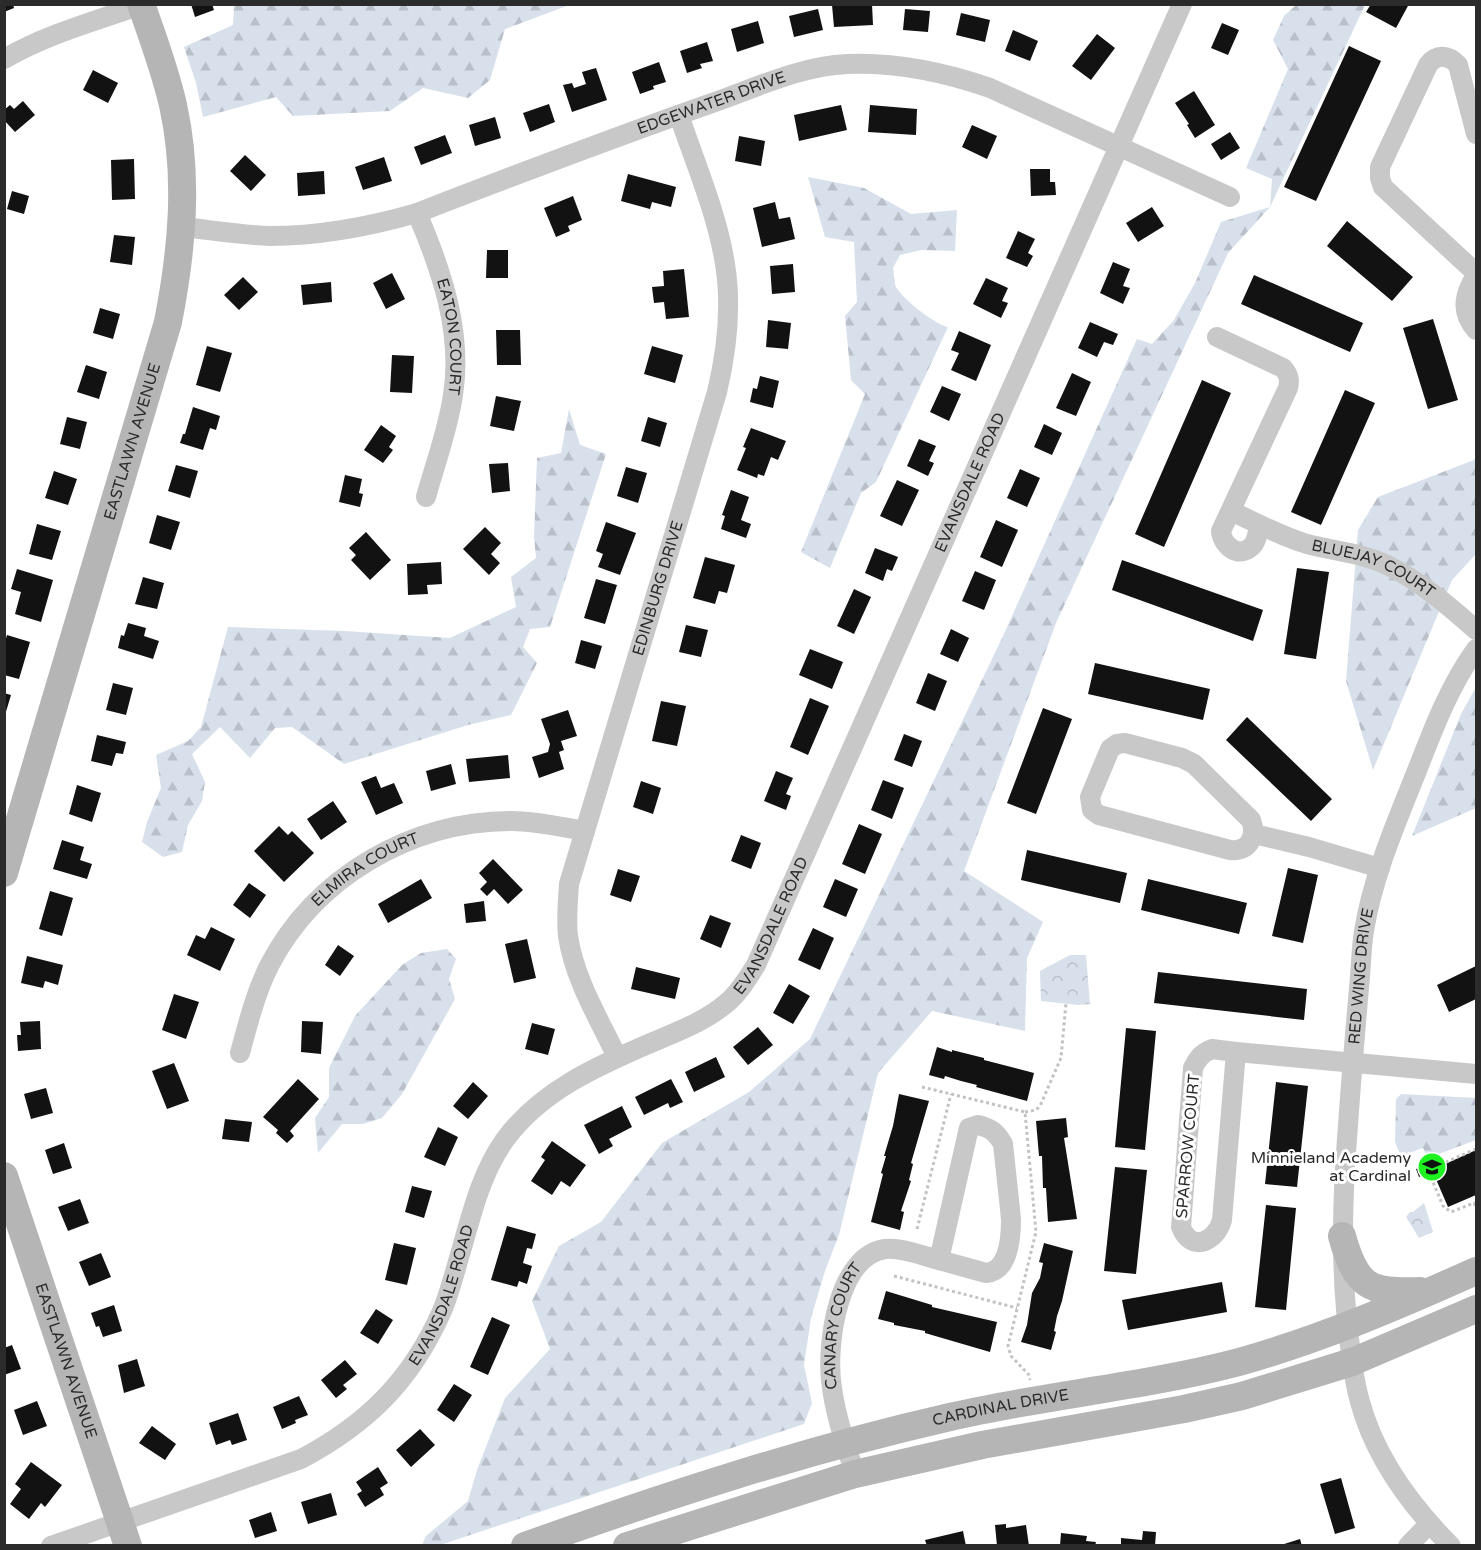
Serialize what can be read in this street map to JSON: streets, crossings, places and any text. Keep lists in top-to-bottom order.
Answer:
{
  "streets": {
    "main road": ["EASTLAWN AVENUE", "CARDINAL DRIVE"],
    "street": [
      "EDGEWATER DRIVE",
      "EATON COURT",
      "EVANSDALE ROAD",
      "BLUEJAY COURT",
      "EDINBURG DRIVE",
      "ELMIRA COURT",
      "RED WING DRIVE",
      "SPARROW COURT",
      "CANARY COURT"
    ]
  },
  "crossings": [
    ["EDGEWATER DRIVE", "EATON COURT"],
    ["EDGEWATER DRIVE", "EASTLAWN AVENUE"],
    ["EDGEWATER DRIVE", "EVANSDALE ROAD"],
    ["EDGEWATER DRIVE", "EDINBURG DRIVE"],
    ["EASTLAWN AVENUE", "EVANSDALE ROAD"],
    ["EVANSDALE ROAD", "EDINBURG DRIVE"],
    ["EDINBURG DRIVE", "ELMIRA COURT"],
    ["RED WING DRIVE", "SPARROW COURT"],
    ["RED WING DRIVE", "CARDINAL DRIVE"],
    ["CANARY COURT", "CARDINAL DRIVE"]
  ],
  "places": {
    "school or university": ["Minnieland Academy at Cardinal"]
  }
}
